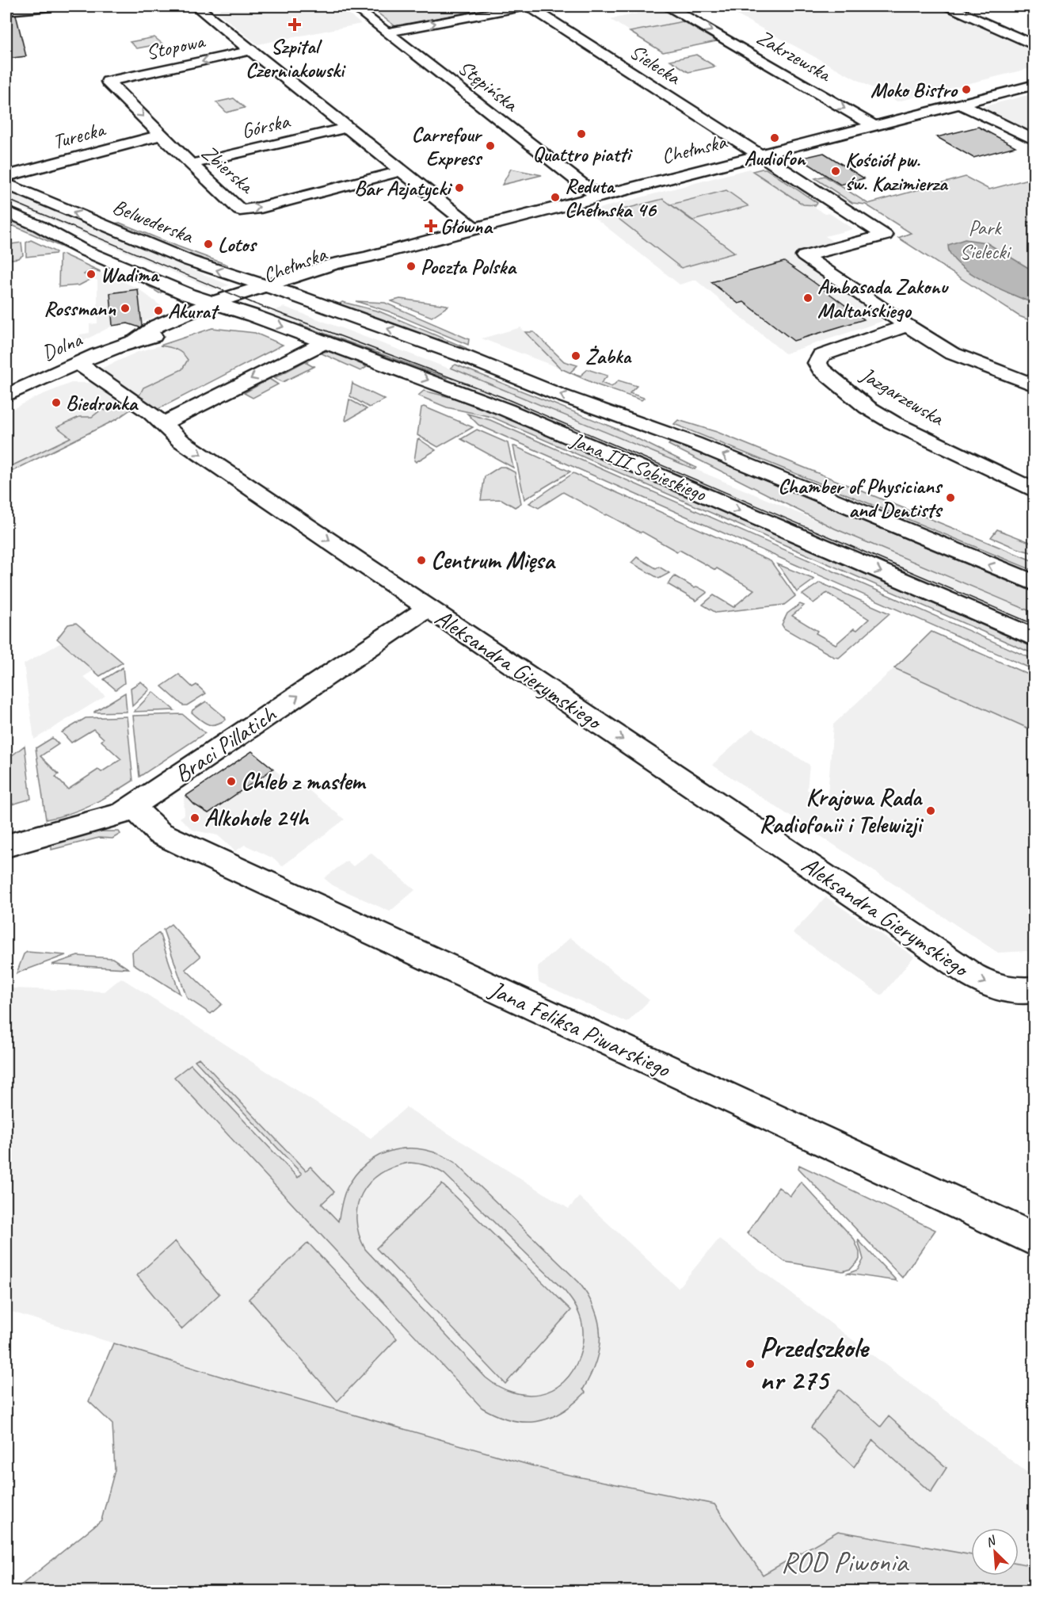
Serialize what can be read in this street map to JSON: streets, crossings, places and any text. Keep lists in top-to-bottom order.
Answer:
{
  "streets": {
    "street": [
      "Stopowa",
      "Zakrzewska",
      "Sielecka",
      "Stępińska",
      "Górska",
      "Turecka",
      "Chełmska",
      "Zbierska",
      "Belwederska",
      "Dolna",
      "Jazgarzewska",
      "Jana III Sobieskiego",
      "Aleksandra Gierymskiego",
      "Braci Pillatich",
      "Jana Feliksa Piwarskiego"
    ]
  },
  "crossings": [
    ["Stopowa", "Górska"],
    ["Stopowa", "Zbierska"],
    ["Zakrzewska", "Chełmska"],
    ["Sielecka", "Chełmska"],
    ["Stępińska", "Chełmska"],
    ["Górska", "Chełmska"],
    ["Górska", "Zbierska"],
    ["Turecka", "Zbierska"],
    ["Chełmska", "Belwederska"],
    ["Chełmska", "Dolna"],
    ["Chełmska", "Jana III Sobieskiego"],
    ["Belwederska", "Dolna"],
    ["Belwederska", "Jana III Sobieskiego"],
    ["Dolna", "Jana III Sobieskiego"],
    ["Dolna", "Aleksandra Gierymskiego"],
    ["Aleksandra Gierymskiego", "Braci Pillatich"],
    ["Braci Pillatich", "Jana Feliksa Piwarskiego"]
  ],
  "one_way": [
    "Stopowa",
    "Zakrzewska",
    "Aleksandra Gierymskiego",
    "Braci Pillatich"
  ],
  "parks": ["Park Sielecki", "ROD Piwonia"],
  "places": {
    "health": ["Szpital Czerniakowski", "Główna"],
    "other": [
      "Moko Bistro",
      "Quattro piatti",
      "Audiofon",
      "Carrefour Express",
      "Kościół pw. św. Kazimierza",
      "Bar Azjatycki",
      "Reduta Chełmska 46",
      "Lotos",
      "Poczta Polska",
      "Wadima",
      "Ambasada Zakonu Maltańskiego",
      "Rossmann",
      "Akurat",
      "Żabka",
      "Biedronka",
      "Chamber of Physicians and Dentists",
      "Centrum Mięsa",
      "Chleb z masłem",
      "Krajowa Rada Radiofonii i Telewizji",
      "Alkohole 24h",
      "Przedszkole nr 275"
    ]
  },
  "north": "top left"
}
